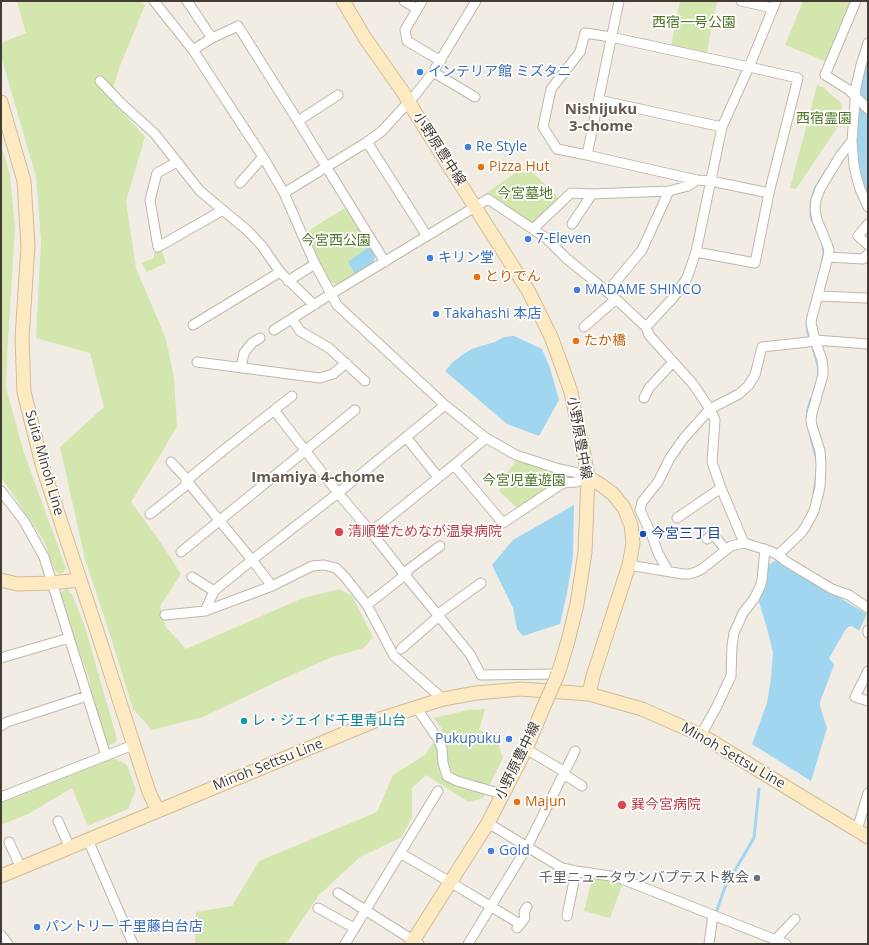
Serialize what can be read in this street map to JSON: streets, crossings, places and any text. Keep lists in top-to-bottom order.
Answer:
{
  "streets": {
    "main road": ["小野原豊中線", "Suita Minoh Line", "Minoh Settsu Line"]
  },
  "crossings": [
    ["Suita Minoh Line", "Minoh Settsu Line"]
  ],
  "districts": ["Nishijuku 3-chome", "Imamiya 4-chome"],
  "parks": [
    "西宿一号公園",
    "西宿霊園",
    "今宮墓地",
    "今宮西公園",
    "今宮児童遊園"
  ],
  "places": [
    "インテリア館 ミズタニ",
    "Re Style",
    "Pizza Hut",
    "7-Eleven",
    "キリン堂",
    "とりでん",
    "MADAME SHINCO",
    "Takahashi 本店",
    "たか橋",
    "清順堂ためなが温泉病院",
    "今宮三丁目",
    "レ・ジェイド千里青山台",
    "Pukupuku",
    "Majun",
    "巽今宮病院",
    "Gold",
    "千里ニュータウンバプテスト教会",
    "パントリー 千里藤白台店"
  ]
}
